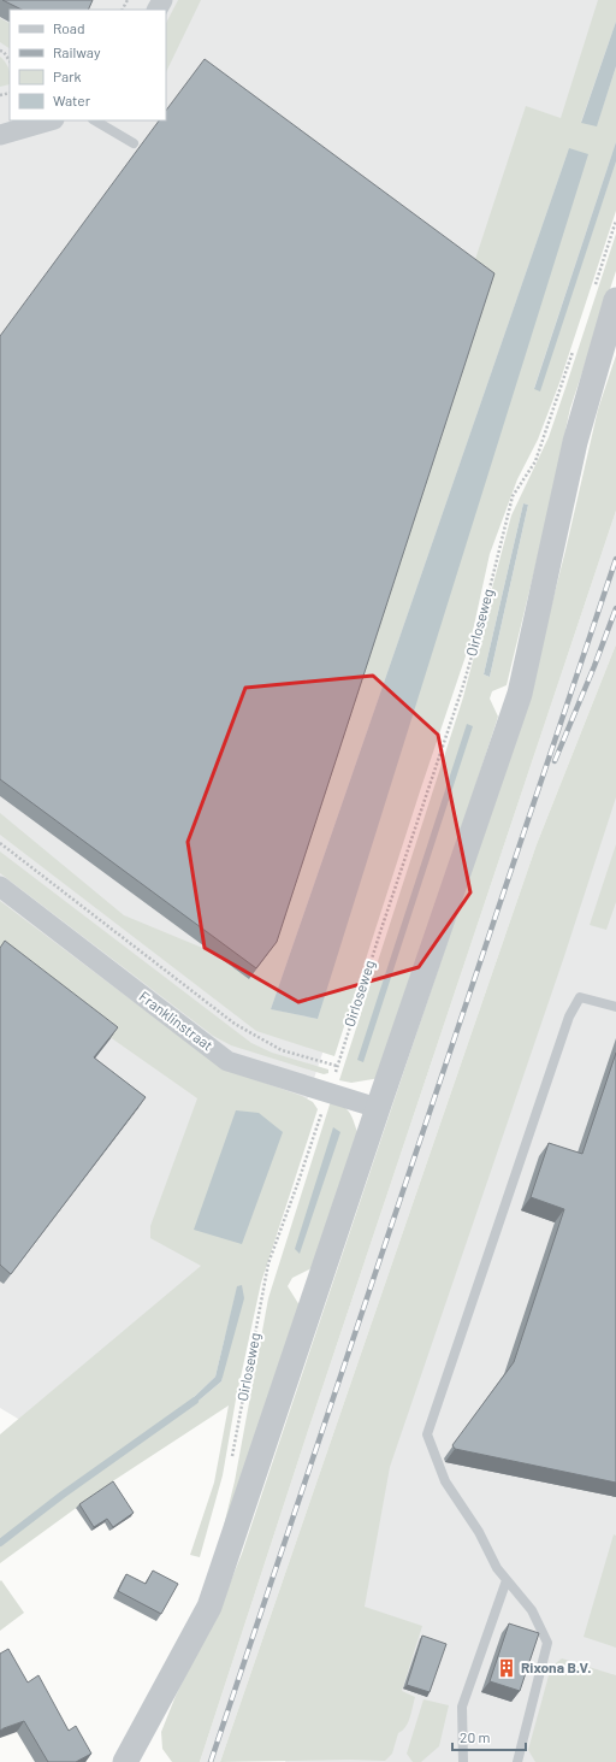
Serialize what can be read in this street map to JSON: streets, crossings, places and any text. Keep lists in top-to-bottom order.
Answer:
{
  "streets": {
    "street": ["Franklinstraat"],
    "path": ["Oirloseweg"]
  },
  "crossings": [
    ["Oirloseweg", "Franklinstraat"]
  ],
  "places": {
    "building": ["Rixona B.V."]
  },
  "legend": [
    "Road",
    "Railway",
    "Park",
    "Water"
  ],
  "scale_bar": "20 m"
}
